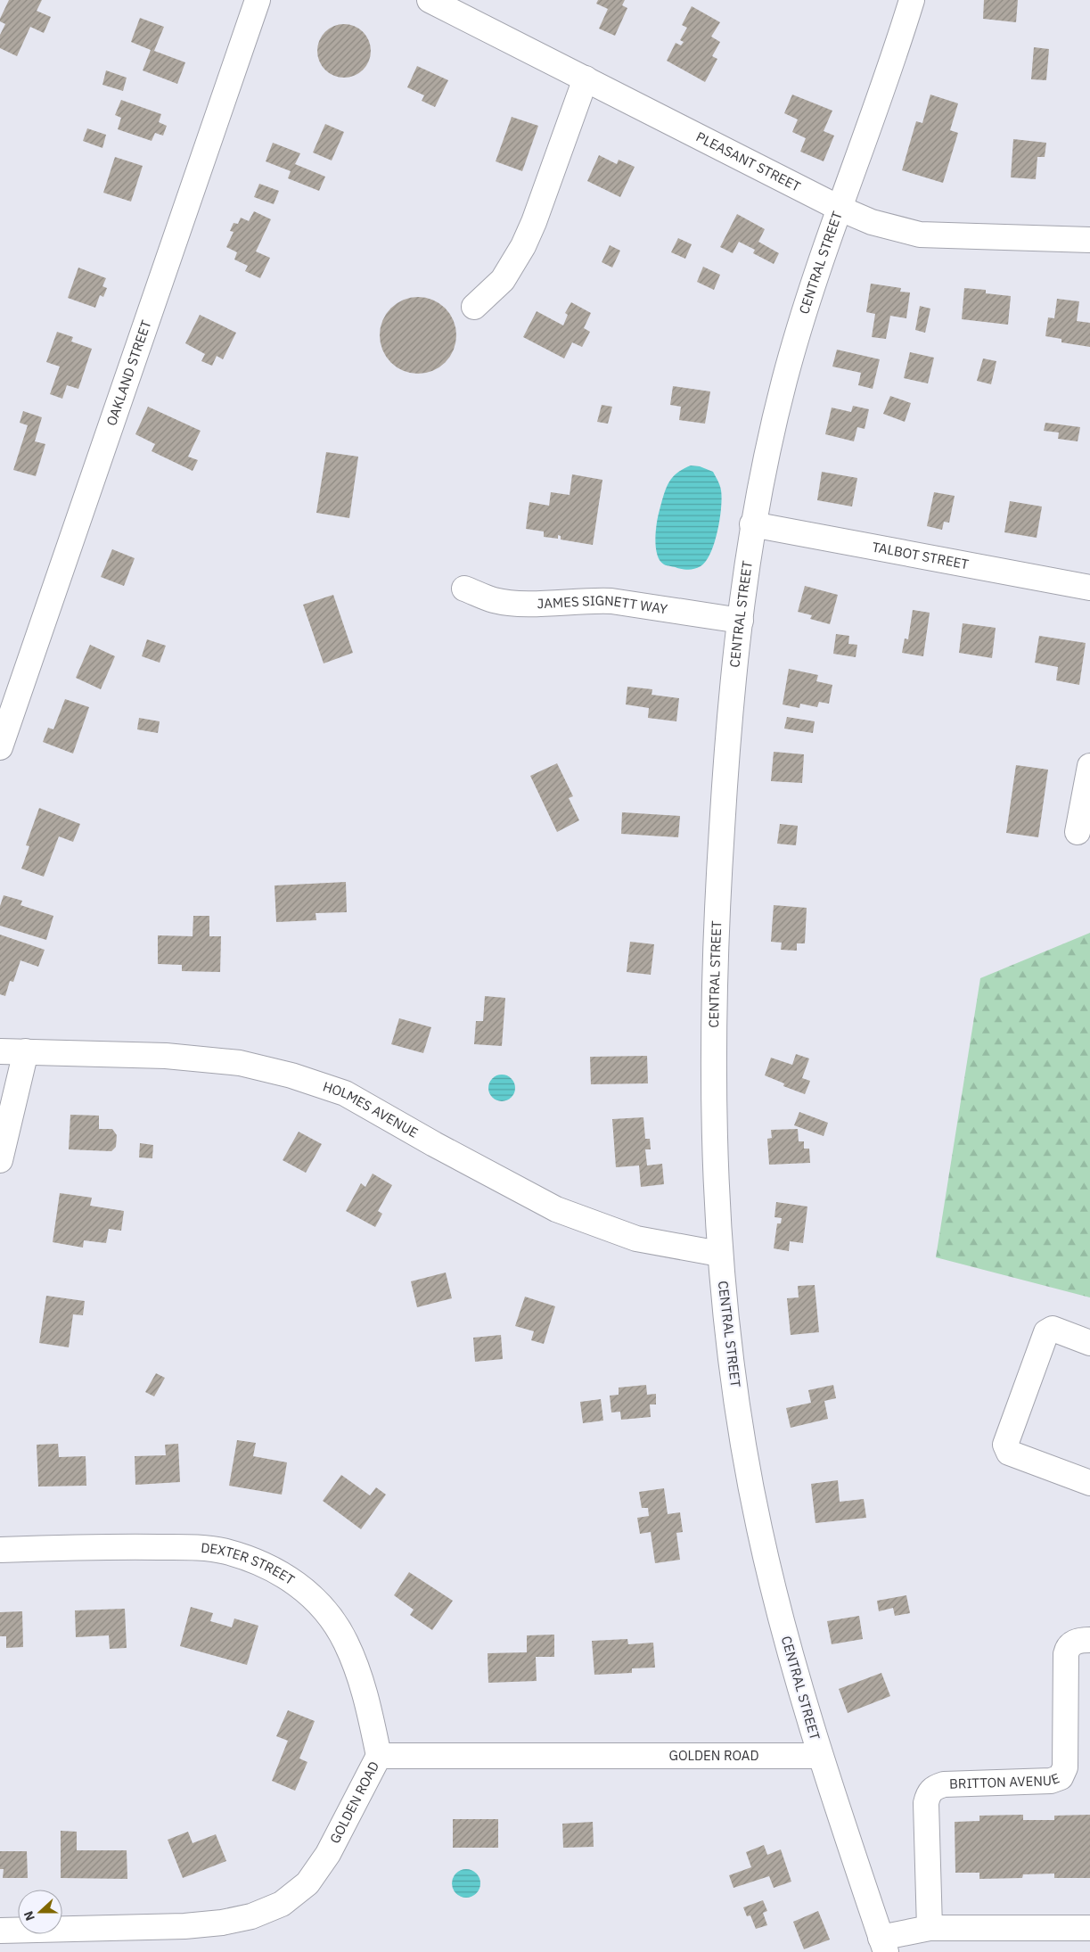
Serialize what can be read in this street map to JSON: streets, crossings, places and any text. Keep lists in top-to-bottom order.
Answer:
{
  "streets": {
    "street": [
      "PLEASANT STREET",
      "CENTRAL STREET",
      "OAKLAND STREET",
      "TALBOT STREET",
      "JAMES SIGNETT WAY",
      "HOLMES AVENUE",
      "DEXTER STREET",
      "GOLDEN ROAD",
      "BRITTON AVENUE"
    ]
  },
  "crossings": [
    ["PLEASANT STREET", "CENTRAL STREET"],
    ["CENTRAL STREET", "TALBOT STREET"],
    ["CENTRAL STREET", "JAMES SIGNETT WAY"],
    ["CENTRAL STREET", "HOLMES AVENUE"],
    ["CENTRAL STREET", "GOLDEN ROAD"],
    ["DEXTER STREET", "GOLDEN ROAD"]
  ],
  "north": "left"
}
